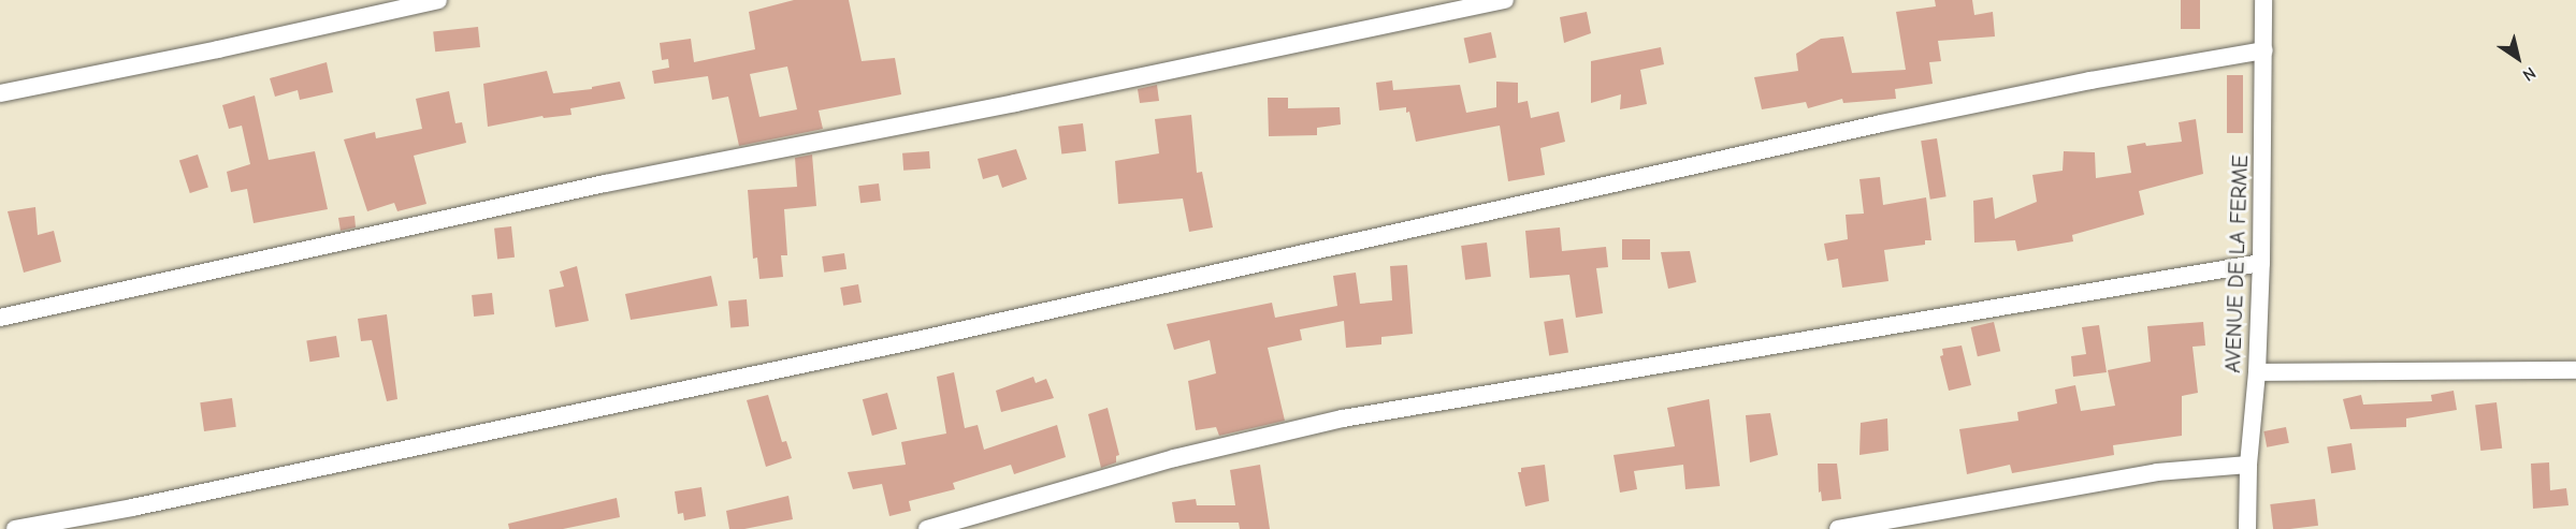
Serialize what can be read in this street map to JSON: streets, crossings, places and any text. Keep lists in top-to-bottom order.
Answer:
{
  "streets": {
    "street": ["AVENUE DE LA FERME"]
  },
  "north": "bottom right"
}
